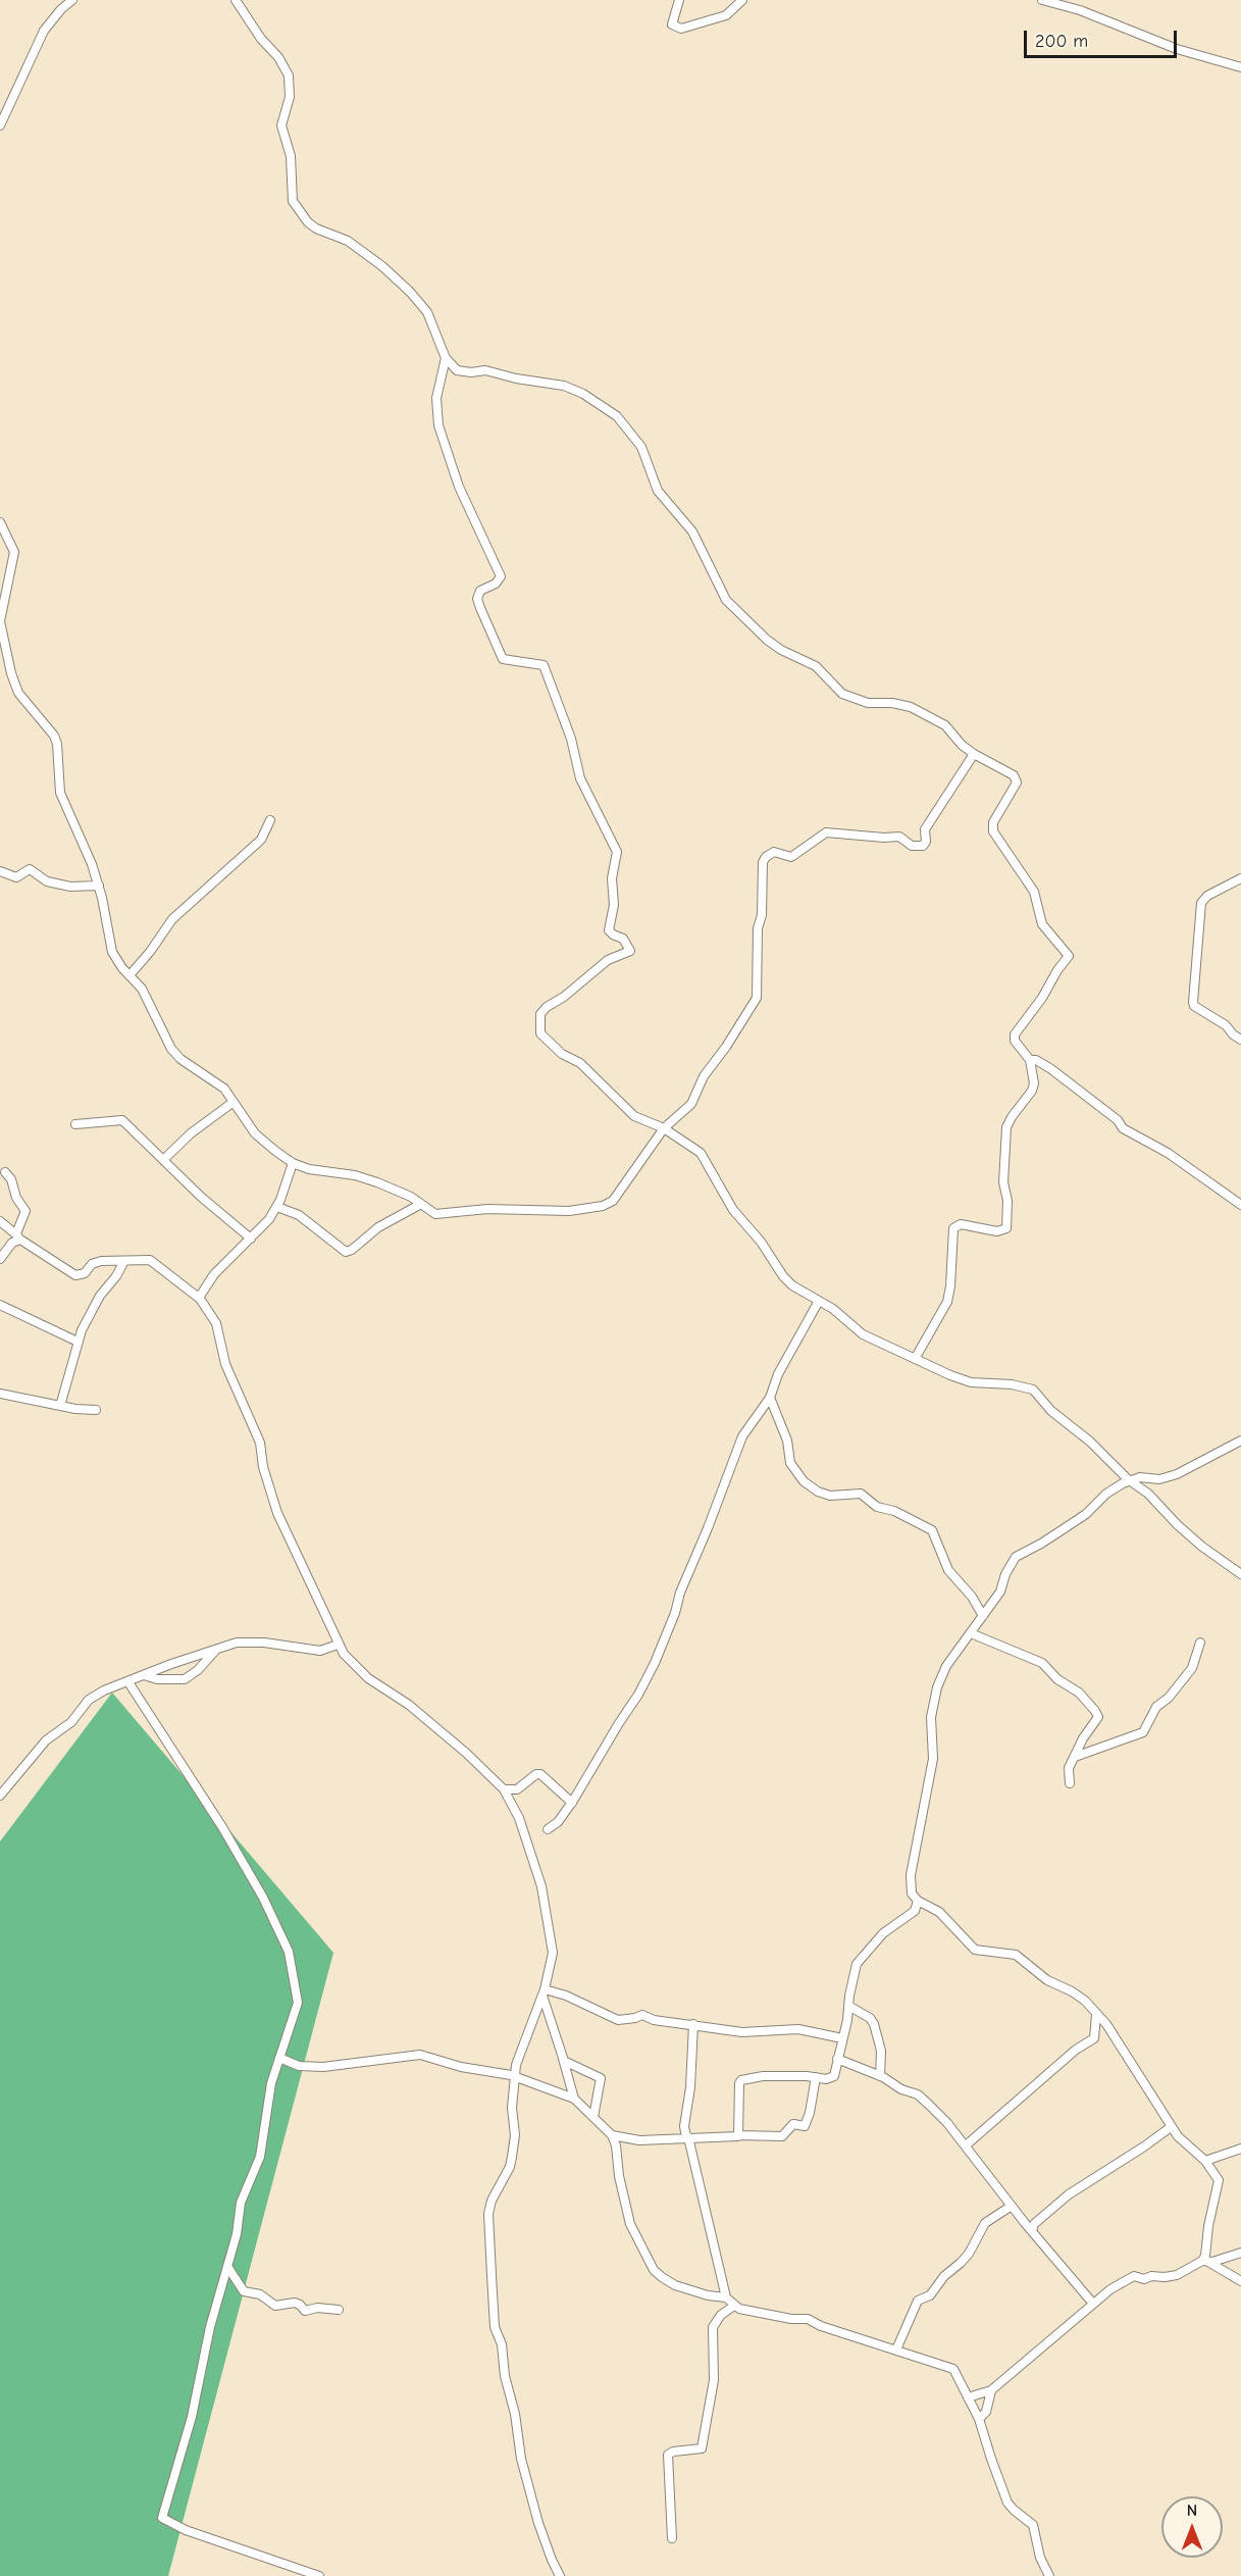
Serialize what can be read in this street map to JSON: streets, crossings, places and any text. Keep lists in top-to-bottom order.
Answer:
{
  "scale_bar": "200 m",
  "north": "top"
}
